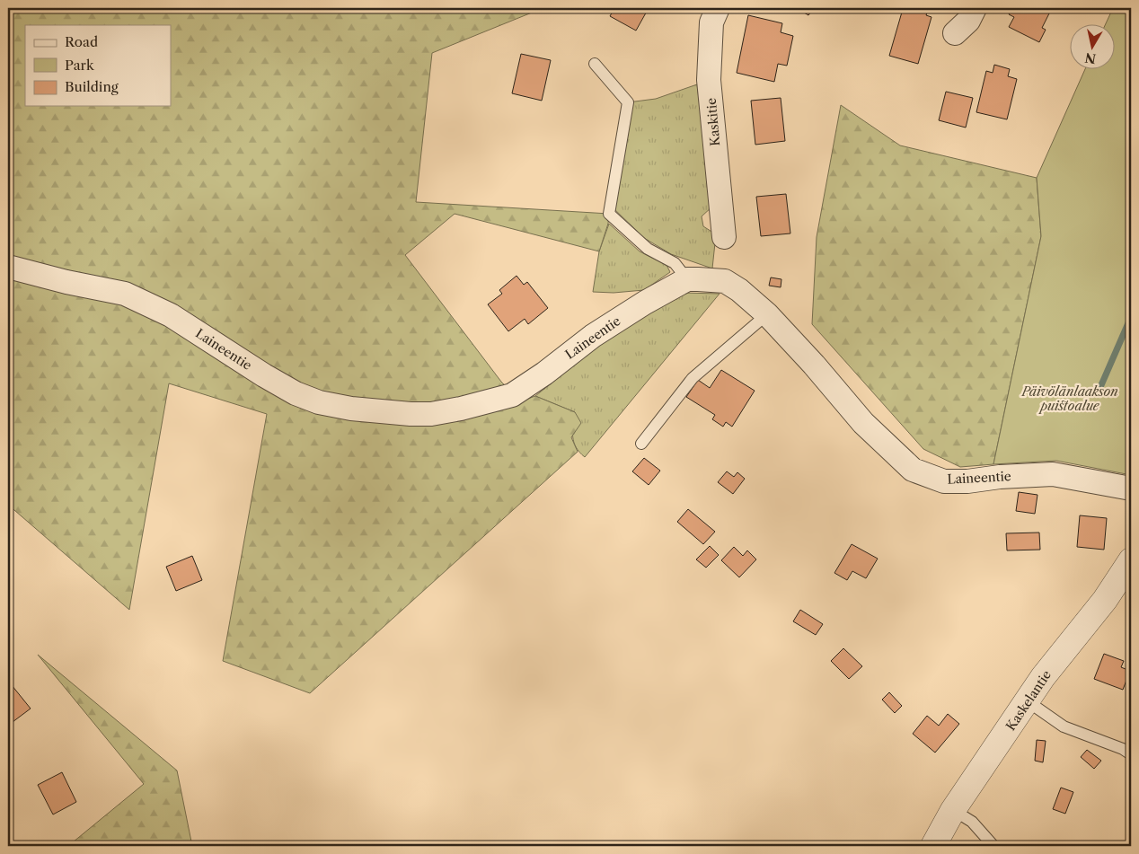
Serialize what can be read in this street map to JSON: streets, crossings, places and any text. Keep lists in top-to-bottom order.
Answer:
{
  "streets": {
    "street": ["Kaskitie", "Laineentie", "Kaskelantie"]
  },
  "parks": ["Päivölänlaakson puistoalue"],
  "legend": ["Road", "Park", "Building"],
  "north": "bottom"
}
